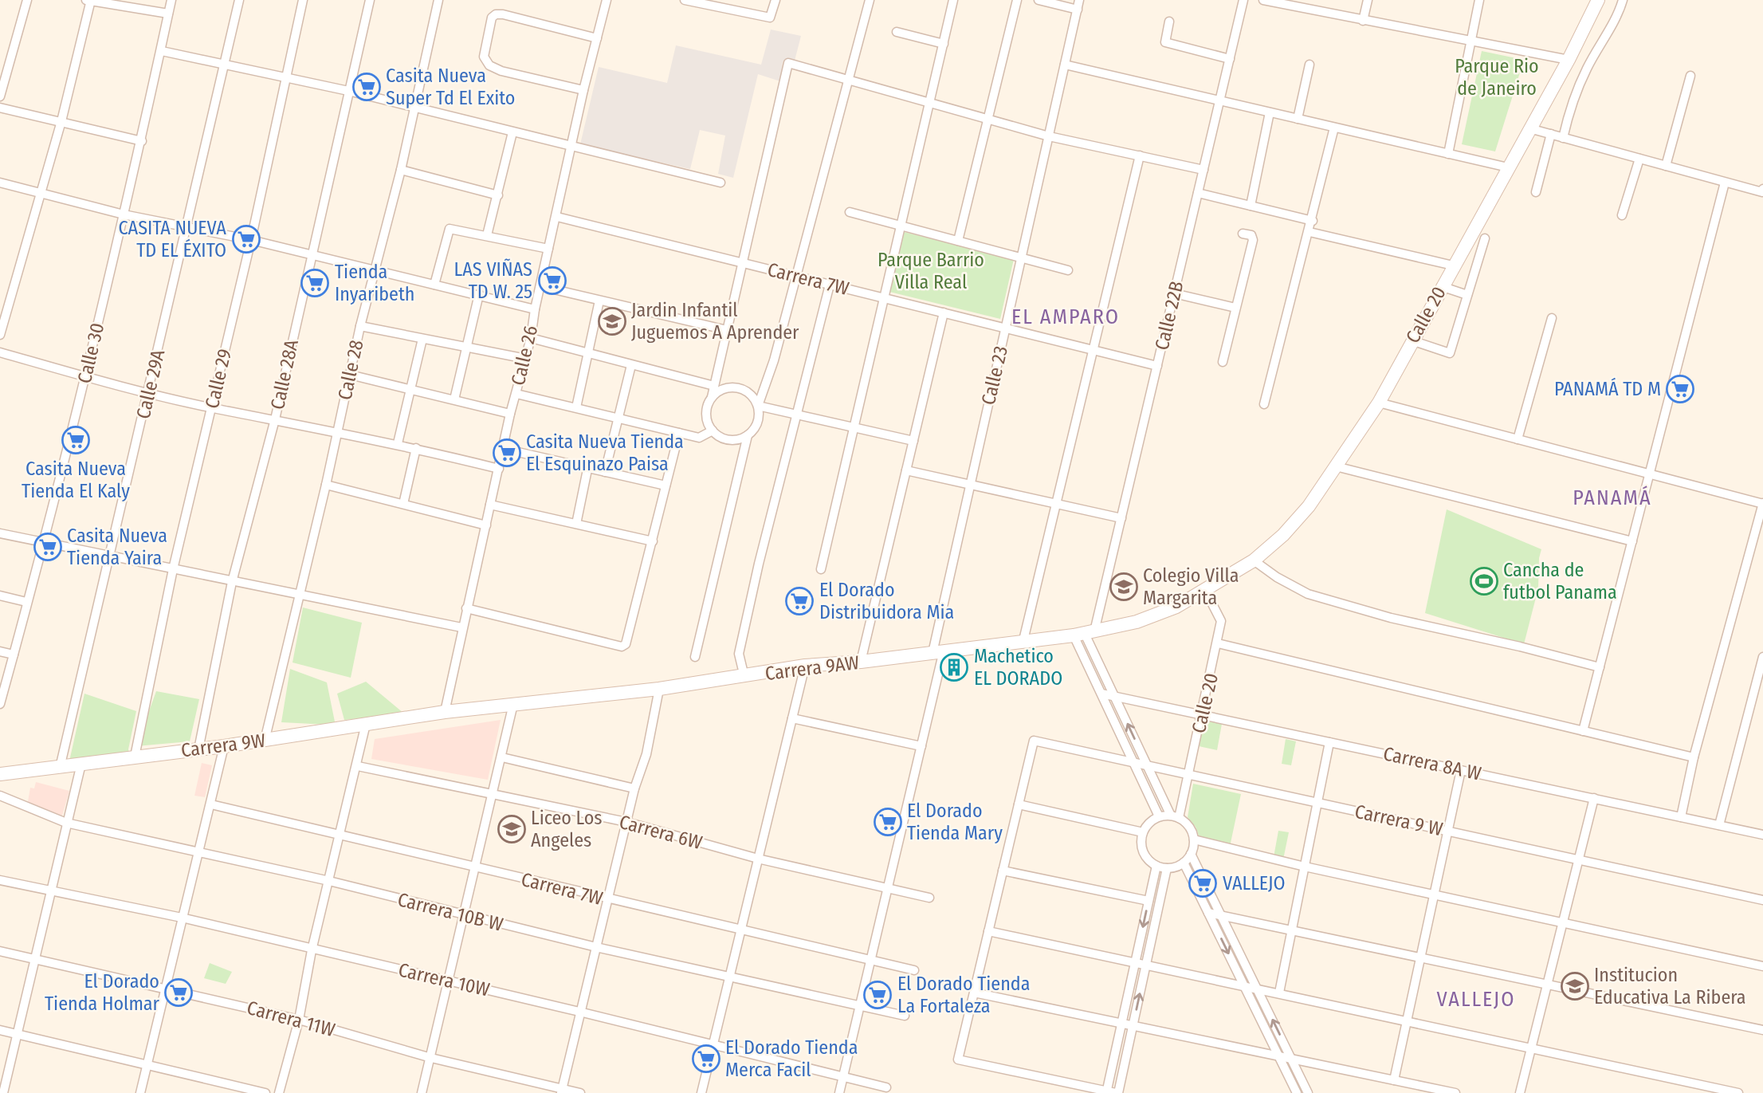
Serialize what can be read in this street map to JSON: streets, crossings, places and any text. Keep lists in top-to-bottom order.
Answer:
{
  "streets": {
    "main road": ["Calle 20", "Carrera 9AW", "Carrera 9W"],
    "street": [
      "Carrera 7W",
      "Calle 22B",
      "Calle 30",
      "Calle 26",
      "Calle 28",
      "Calle 28A",
      "Calle 23",
      "Calle 29",
      "Calle 29A",
      "Carrera 8A W",
      "Carrera 9 W",
      "Carrera 6W",
      "Carrera 10B W",
      "Carrera 10W",
      "Carrera 11W"
    ]
  },
  "crossings": [
    ["Carrera 7W", "Calle 22B"],
    ["Carrera 7W", "Calle 26"],
    ["Carrera 7W", "Calle 23"],
    ["Calle 20", "Carrera 9AW"],
    ["Calle 20", "Carrera 8A W"],
    ["Calle 20", "Carrera 9 W"],
    ["Calle 22B", "Carrera 9AW"],
    ["Calle 26", "Carrera 9AW"],
    ["Calle 26", "Carrera 9W"],
    ["Calle 28", "Carrera 9W"],
    ["Calle 28A", "Carrera 9W"],
    ["Calle 23", "Carrera 9AW"],
    ["Calle 23", "Carrera 6W"],
    ["Calle 23", "Carrera 10B W"],
    ["Calle 23", "Carrera 10W"],
    ["Calle 29", "Carrera 9W"],
    ["Calle 29A", "Carrera 9W"],
    ["Carrera 9AW", "Carrera 9W"]
  ],
  "districts": ["EL AMPARO", "PANAMÁ", "VALLEJO"],
  "parks": ["Parque Rio de Janeiro", "Parque Barrio Villa Real"],
  "places": {
    "supermarket": [
      "Casita Nueva Super Td El Exito",
      "CASITA NUEVA TD EL ÉXITO",
      "LAS VIÑAS TD W. 25",
      "Tienda Inyaribeth",
      "PANAMÁ TD M",
      "Casita Nueva Tienda El Kaly",
      "Casita Nueva Tienda El Esquinazo Paisa",
      "Casita Nueva Tienda Yaira",
      "El Dorado Distribuidora Mia",
      "El Dorado Tienda Mary",
      "VALLEJO",
      "El Dorado Tienda Holmar",
      "El Dorado Tienda La Fortaleza",
      "El Dorado Tienda Merca Facil"
    ],
    "school or university": [
      "Jardin Infantil Juguemos A Aprender",
      "Colegio Villa Margarita",
      "Liceo Los Angeles",
      "Institucion Educativa La Ribera"
    ],
    "sports": ["Cancha de futbol Panama"],
    "building": ["Machetico EL DORADO"]
  }
}
